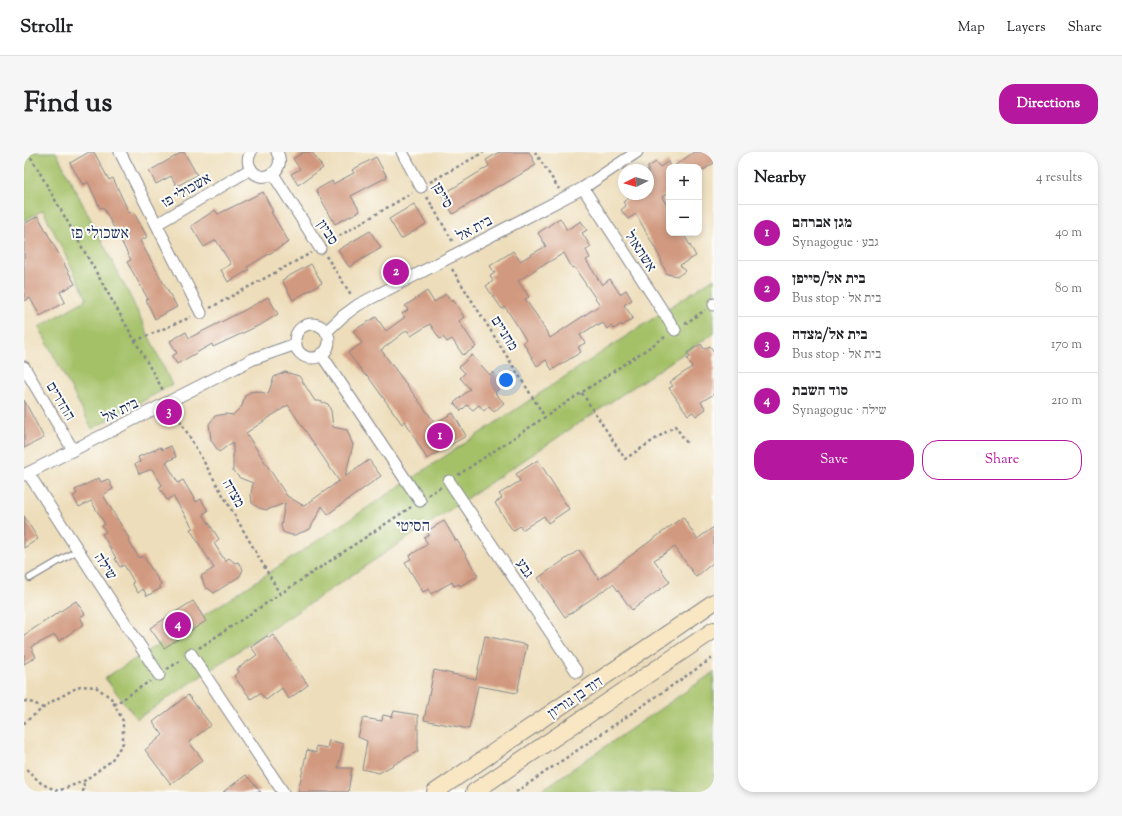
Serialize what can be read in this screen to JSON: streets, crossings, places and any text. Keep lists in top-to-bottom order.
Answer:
{
  "streets": {
    "main road": ["דוד בן גוריון"],
    "street": [
      "אשכולי פז",
      "סייפן",
      "בית אל",
      "סביון",
      "אשתאול",
      "ההדרים",
      "שילה",
      "גבע"
    ],
    "path": ["מחניים", "מצדה"]
  },
  "crossings": [
    ["סייפן", "בית אל"],
    ["בית אל", "סביון"],
    ["בית אל", "אשתאול"],
    ["בית אל", "מחניים"],
    ["בית אל", "ההדרים"],
    ["בית אל", "מצדה"],
    ["בית אל", "שילה"]
  ],
  "districts": ["אשכולי פז", "הסיטי"],
  "north": "left",
  "page": {
    "header": "Strollr",
    "nav": ["Map", "Layers", "Share"],
    "title": "Find us",
    "buttons": [
      "Directions",
      ["Save", "Share"]
    ],
    "heading": ["Nearby", "4 results"],
    "map_buttons": ["+", "−"],
    "list": [
      {
        "mark": "1",
        "name": "מגן אברהם",
        "note": "Synagogue · גבע",
        "value": "40 m"
      },
      {
        "mark": "2",
        "name": "בית אל/סייפן",
        "note": "Bus stop · בית אל",
        "value": "80 m"
      },
      {
        "mark": "3",
        "name": "בית אל/מצדה",
        "note": "Bus stop · בית אל",
        "value": "170 m"
      },
      {
        "mark": "4",
        "name": "סוד השבת",
        "note": "Synagogue · שילה",
        "value": "210 m"
      }
    ],
    "pins": [
      "2",
      "3",
      "1",
      "4"
    ]
  }
}
